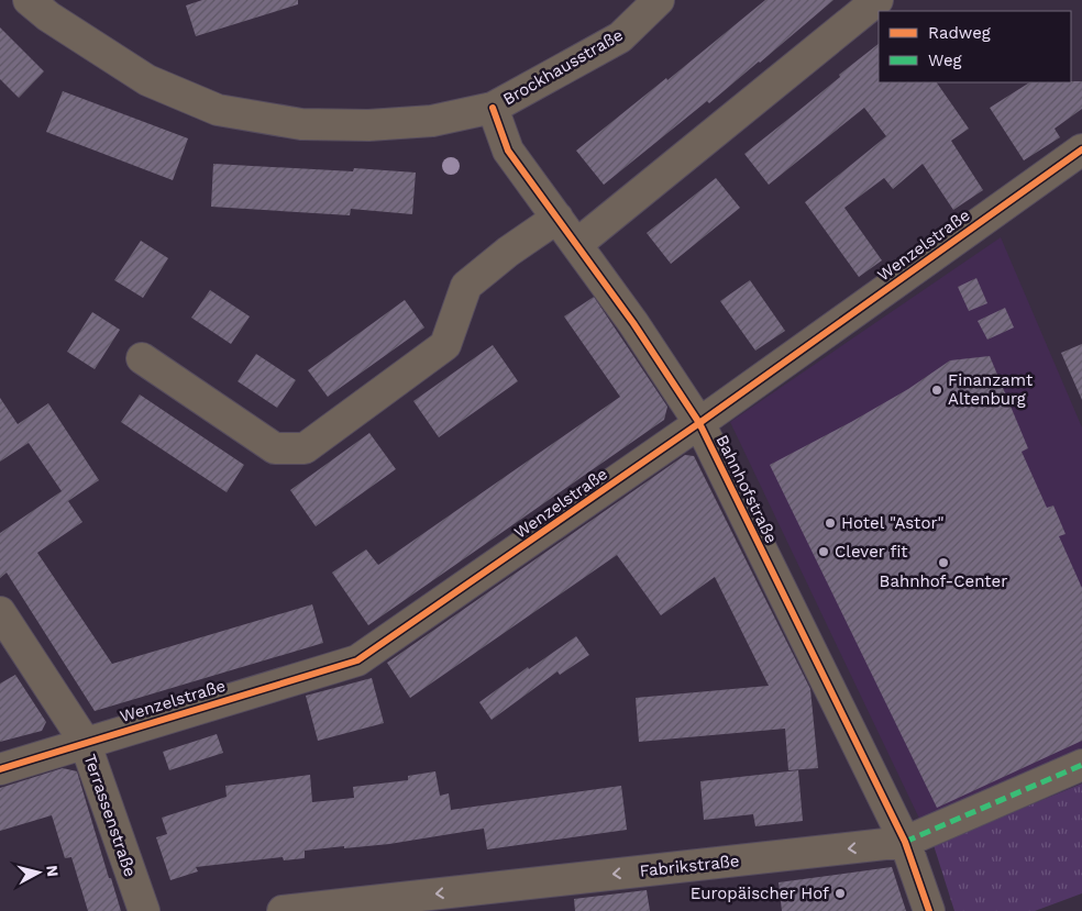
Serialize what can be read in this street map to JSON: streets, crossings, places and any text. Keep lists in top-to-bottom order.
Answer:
{
  "streets": {
    "street": [
      "Brockhausstraße",
      "Wenzelstraße",
      "Bahnhofstraße",
      "Terrassenstraße",
      "Fabrikstraße"
    ]
  },
  "crossings": [
    ["Brockhausstraße", "Bahnhofstraße"],
    ["Wenzelstraße", "Bahnhofstraße"],
    ["Wenzelstraße", "Terrassenstraße"],
    ["Bahnhofstraße", "Fabrikstraße"]
  ],
  "one_way": ["Fabrikstraße"],
  "places": [
    "Finanzamt Altenburg",
    "Hotel \"Astor\"",
    "Clever fit",
    "Bahnhof-Center",
    "Europäischer Hof"
  ],
  "legend": ["Radweg", "Weg"],
  "north": "right"
}
